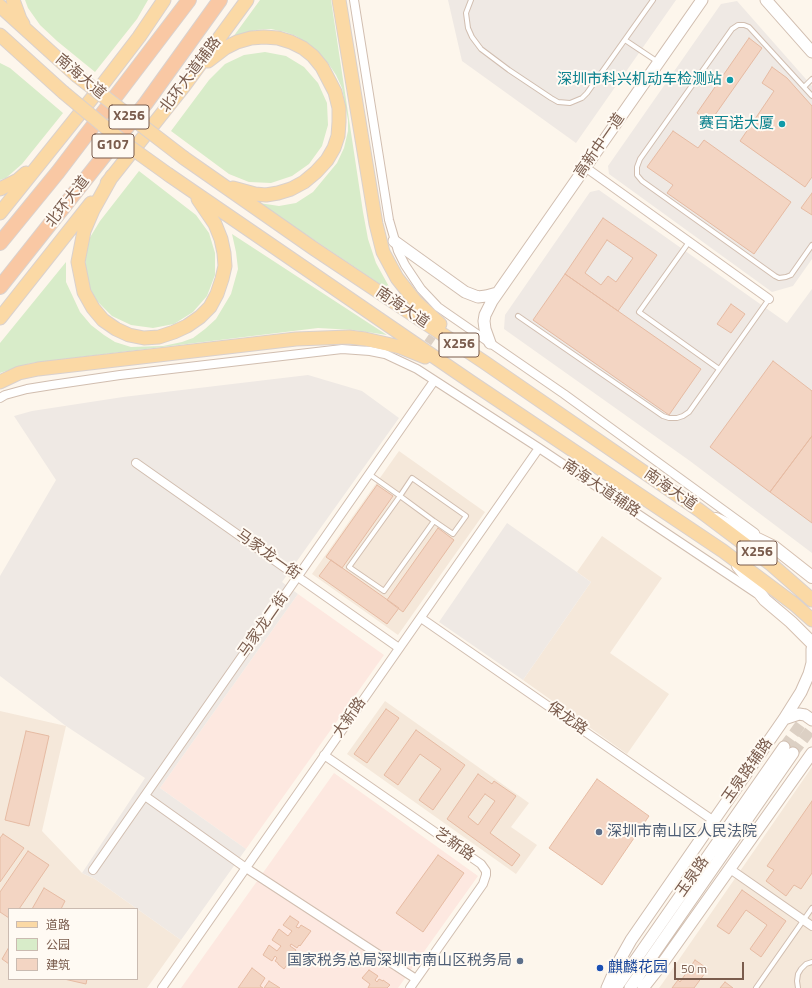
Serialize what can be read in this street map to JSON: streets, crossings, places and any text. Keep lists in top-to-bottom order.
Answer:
{
  "streets": {
    "highway": ["G107", "北环大道"],
    "main road": ["北环大道辅路", "南海大道", "X256"],
    "street": [
      "高新中一道",
      "南海大道辅路",
      "马家龙一街",
      "马家龙二街",
      "大新路",
      "保龙路",
      "玉泉路辅路",
      "艺新路",
      "玉泉路"
    ]
  },
  "crossings": [
    ["南海大道辅路", "马家龙二街"],
    ["南海大道辅路", "大新路"],
    ["马家龙一街", "马家龙二街"],
    ["马家龙一街", "大新路"],
    ["大新路", "保龙路"],
    ["大新路", "艺新路"],
    ["保龙路", "玉泉路辅路"]
  ],
  "places": [
    "深圳市科兴机动车检测站",
    "赛百诺大厦",
    "深圳市南山区人民法院",
    "国家税务总局深圳市南山区税务局",
    "麒麟花园"
  ],
  "legend": ["道路", "公园", "建筑"],
  "scale_bar": "50 m"
}
